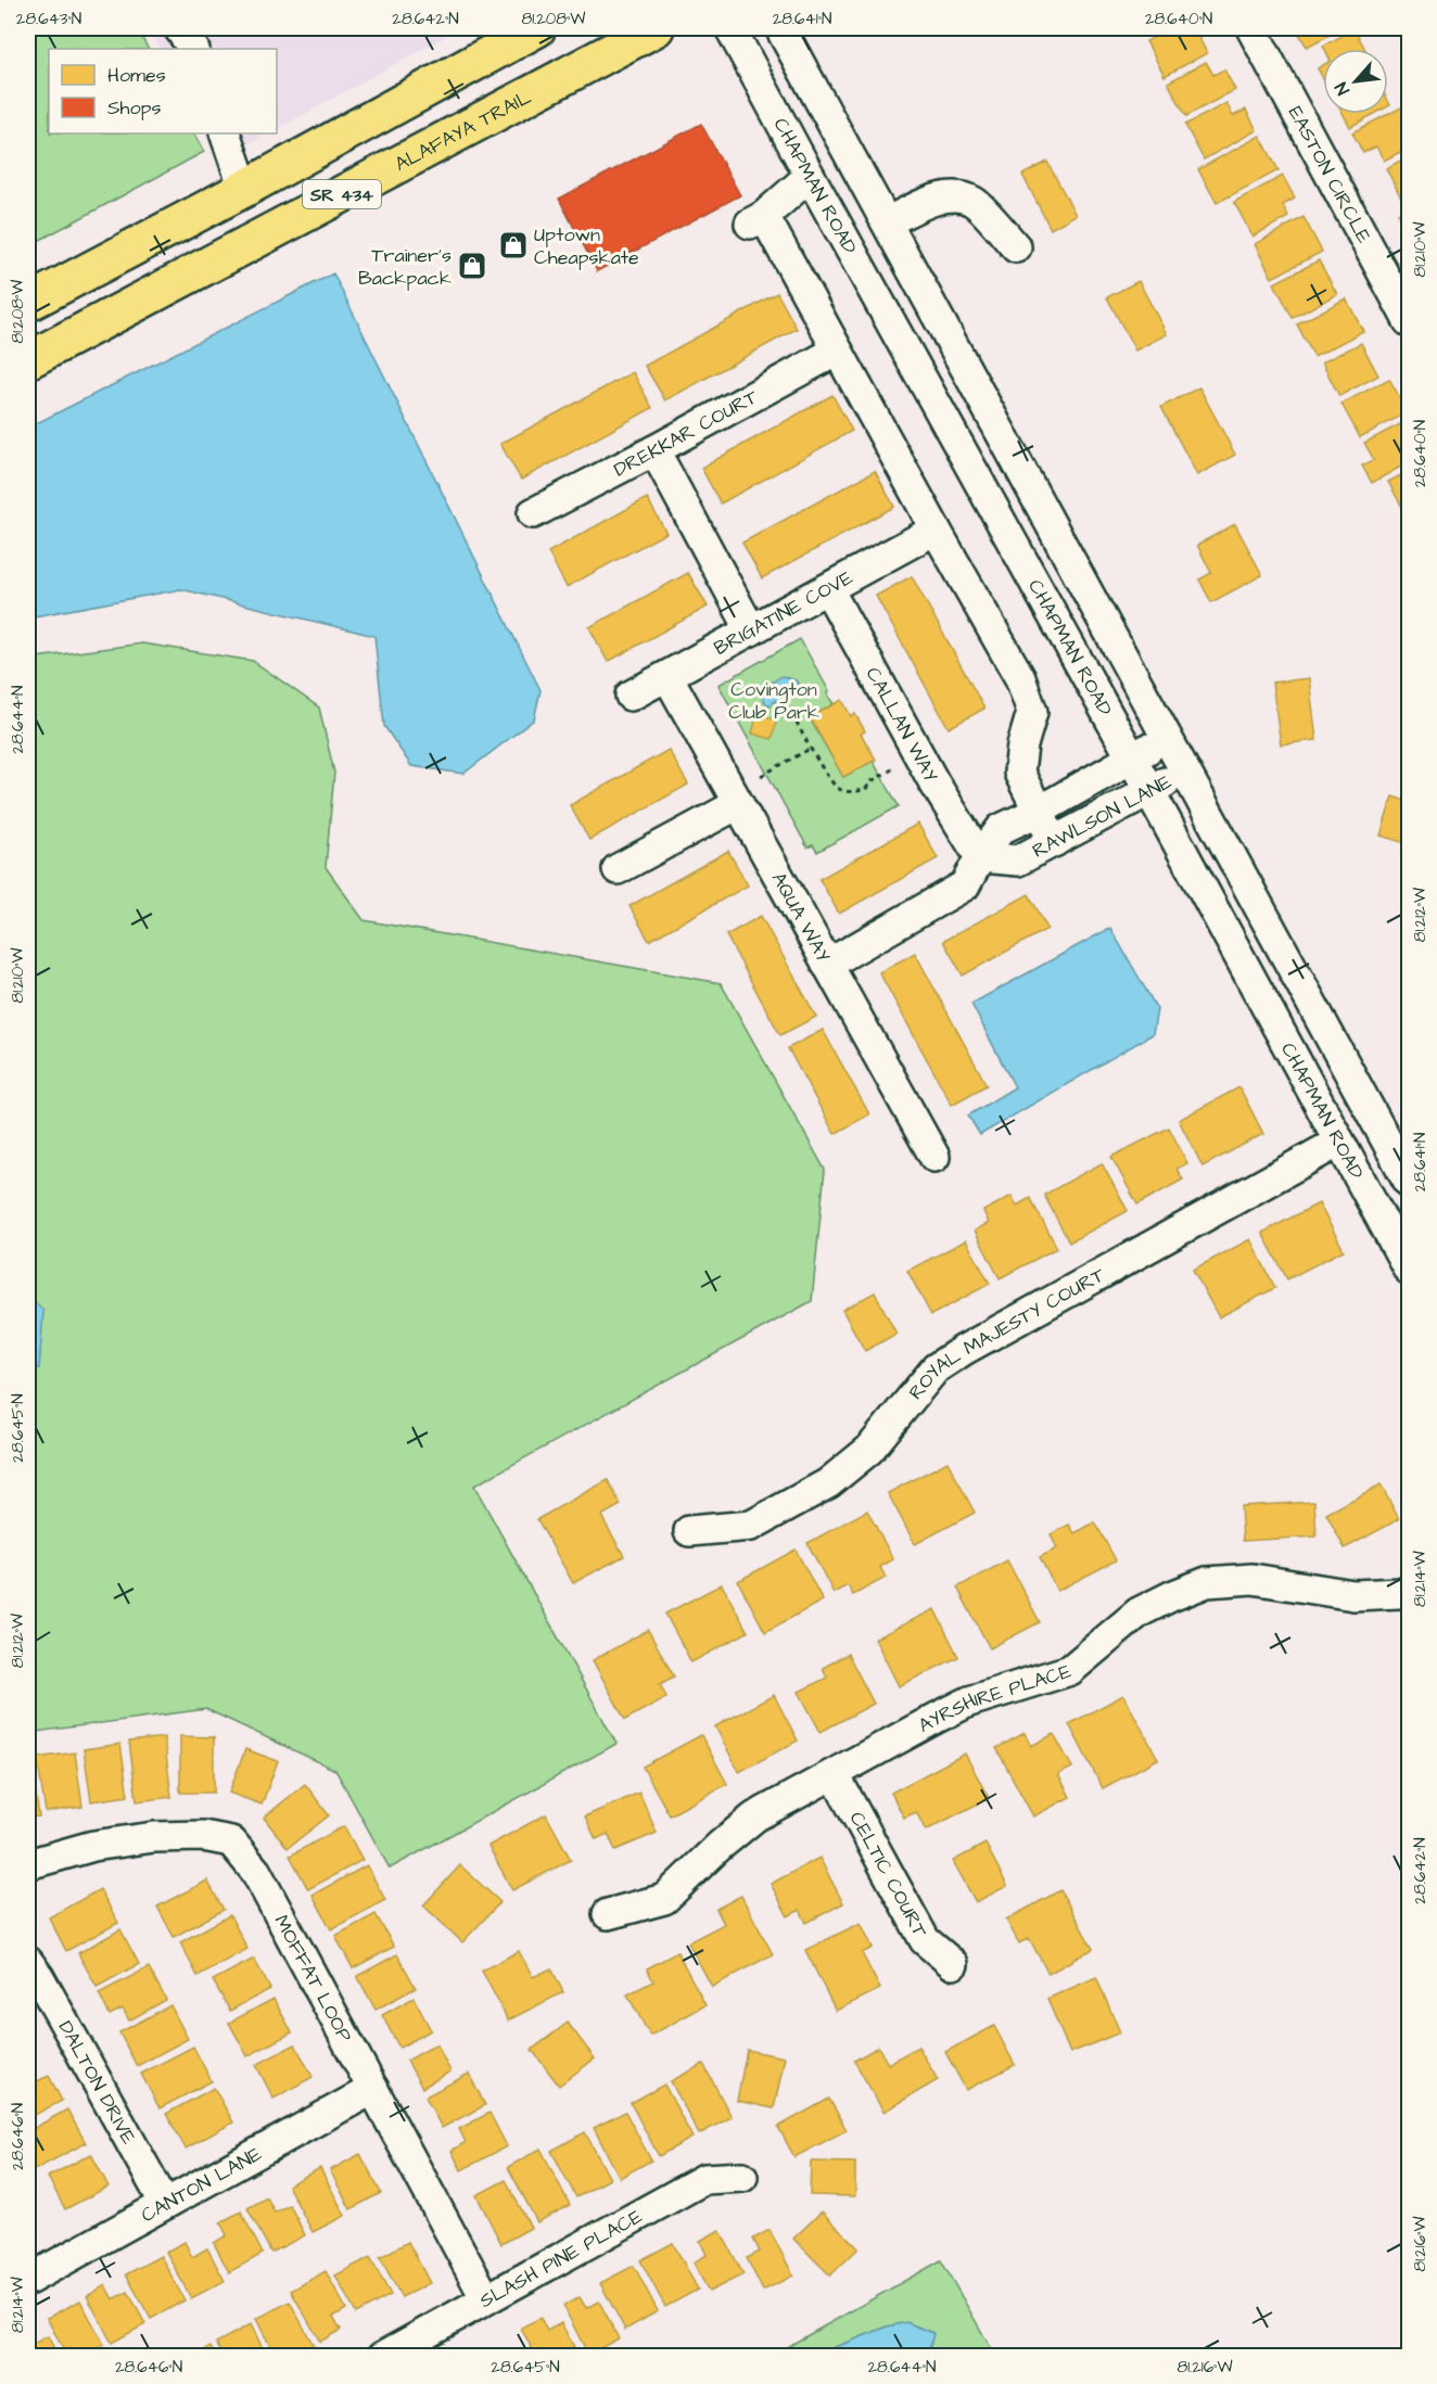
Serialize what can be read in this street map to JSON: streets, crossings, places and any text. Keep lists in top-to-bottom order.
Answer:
{
  "streets": {
    "main road": ["ALAFAYA TRAIL", "SR 434"],
    "street": [
      "EASTON CIRCLE",
      "CHAPMAN ROAD",
      "DREKKAR COURT",
      "BRIGATINE COVE",
      "CALLAN WAY",
      "RAWLSON LANE",
      "AQUA WAY",
      "ROYAL MAJESTY COURT",
      "AYRSHIRE PLACE",
      "CELTIC COURT",
      "MOFFAT LOOP",
      "DALTON DRIVE",
      "CANTON LANE",
      "SLASH PINE PLACE"
    ]
  },
  "crossings": [
    ["CHAPMAN ROAD", "RAWLSON LANE"],
    ["CHAPMAN ROAD", "ROYAL MAJESTY COURT"],
    ["BRIGATINE COVE", "CALLAN WAY"],
    ["BRIGATINE COVE", "AQUA WAY"],
    ["CALLAN WAY", "RAWLSON LANE"],
    ["RAWLSON LANE", "AQUA WAY"],
    ["AYRSHIRE PLACE", "CELTIC COURT"],
    ["MOFFAT LOOP", "CANTON LANE"],
    ["MOFFAT LOOP", "SLASH PINE PLACE"],
    ["DALTON DRIVE", "CANTON LANE"]
  ],
  "parks": ["Covington Club Park"],
  "places": {
    "shop": ["Uptown Cheapskate", "Trainer's Backpack"]
  },
  "legend": ["Homes", "Shops"],
  "north": "bottom left",
  "coordinates": [
    "28.643°N",
    "28.642°N",
    "81.208°W",
    "28.641°N",
    "28.640°N",
    "81.210°W",
    "28.644°N",
    "81.212°W",
    "28.645°N",
    "81.214°W",
    "28.646°N",
    "81.216°W"
  ]
}
